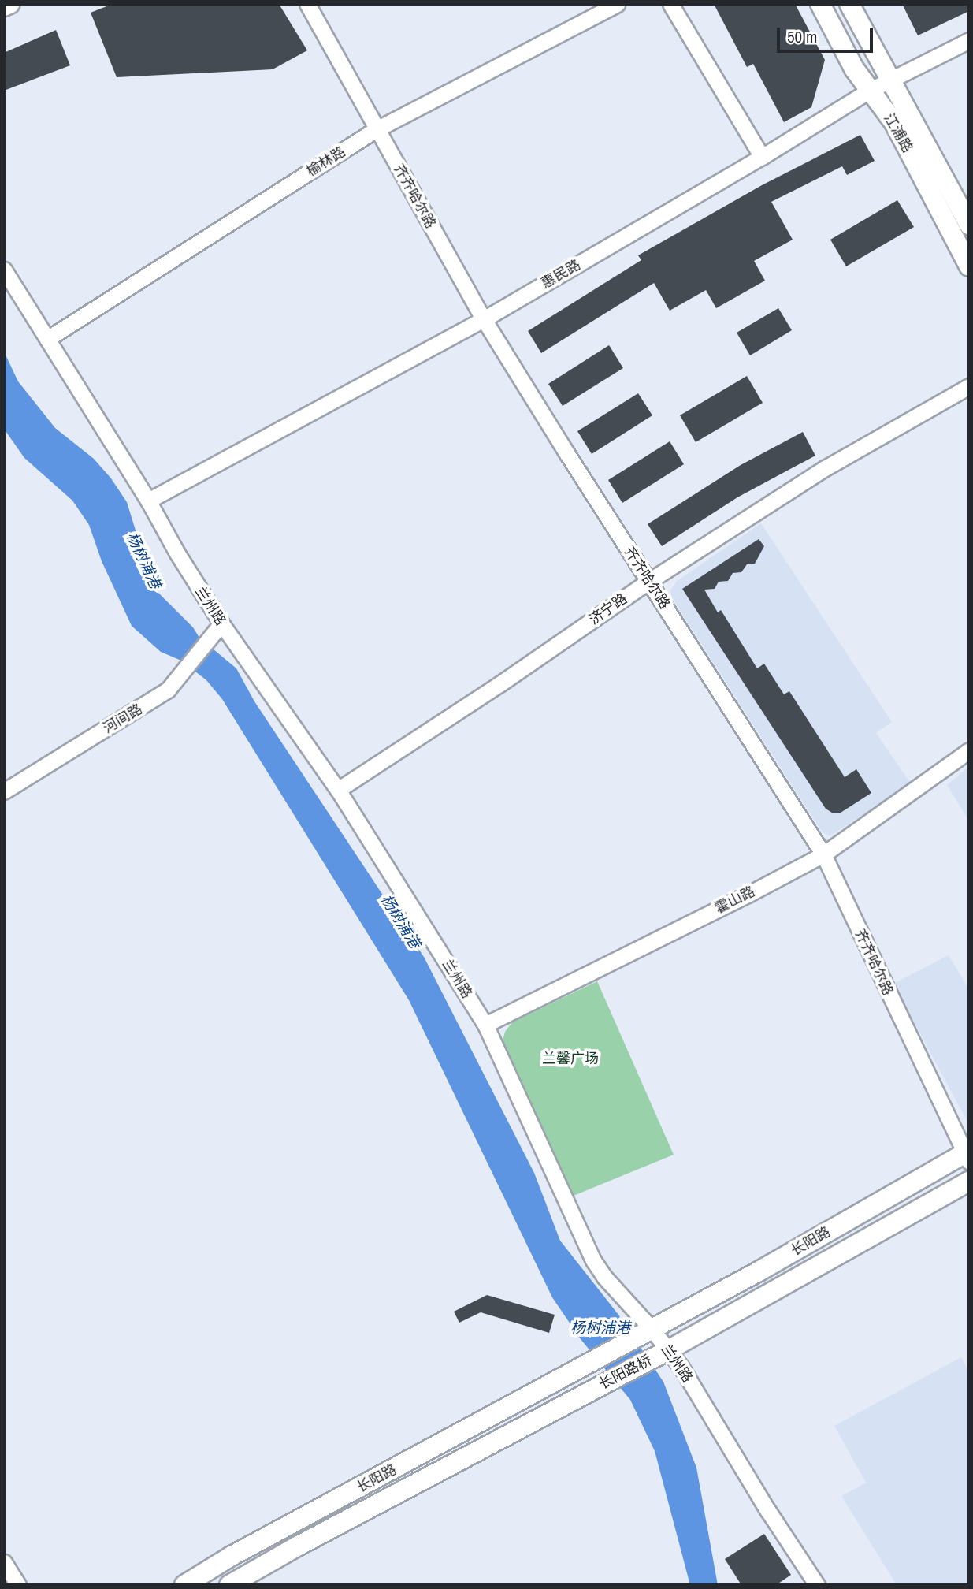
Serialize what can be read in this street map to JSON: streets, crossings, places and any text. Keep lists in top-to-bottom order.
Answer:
{
  "streets": {
    "main road": ["江浦路", "长阳路", "长阳路桥"],
    "street": [
      "榆林路",
      "齐齐哈尔路",
      "惠民路",
      "兰州路",
      "济宁路",
      "河间路",
      "霍山路"
    ]
  },
  "crossings": [
    ["江浦路", "惠民路"],
    ["榆林路", "齐齐哈尔路"],
    ["榆林路", "兰州路"],
    ["齐齐哈尔路", "惠民路"],
    ["齐齐哈尔路", "济宁路"],
    ["齐齐哈尔路", "霍山路"],
    ["齐齐哈尔路", "长阳路"],
    ["惠民路", "兰州路"],
    ["兰州路", "济宁路"],
    ["兰州路", "河间路"],
    ["兰州路", "霍山路"],
    ["兰州路", "长阳路"],
    ["兰州路", "长阳路桥"],
    ["长阳路", "长阳路桥"]
  ],
  "water": ["杨树浦港"],
  "parks": ["兰馨广场"],
  "scale_bar": "50 m"
}
